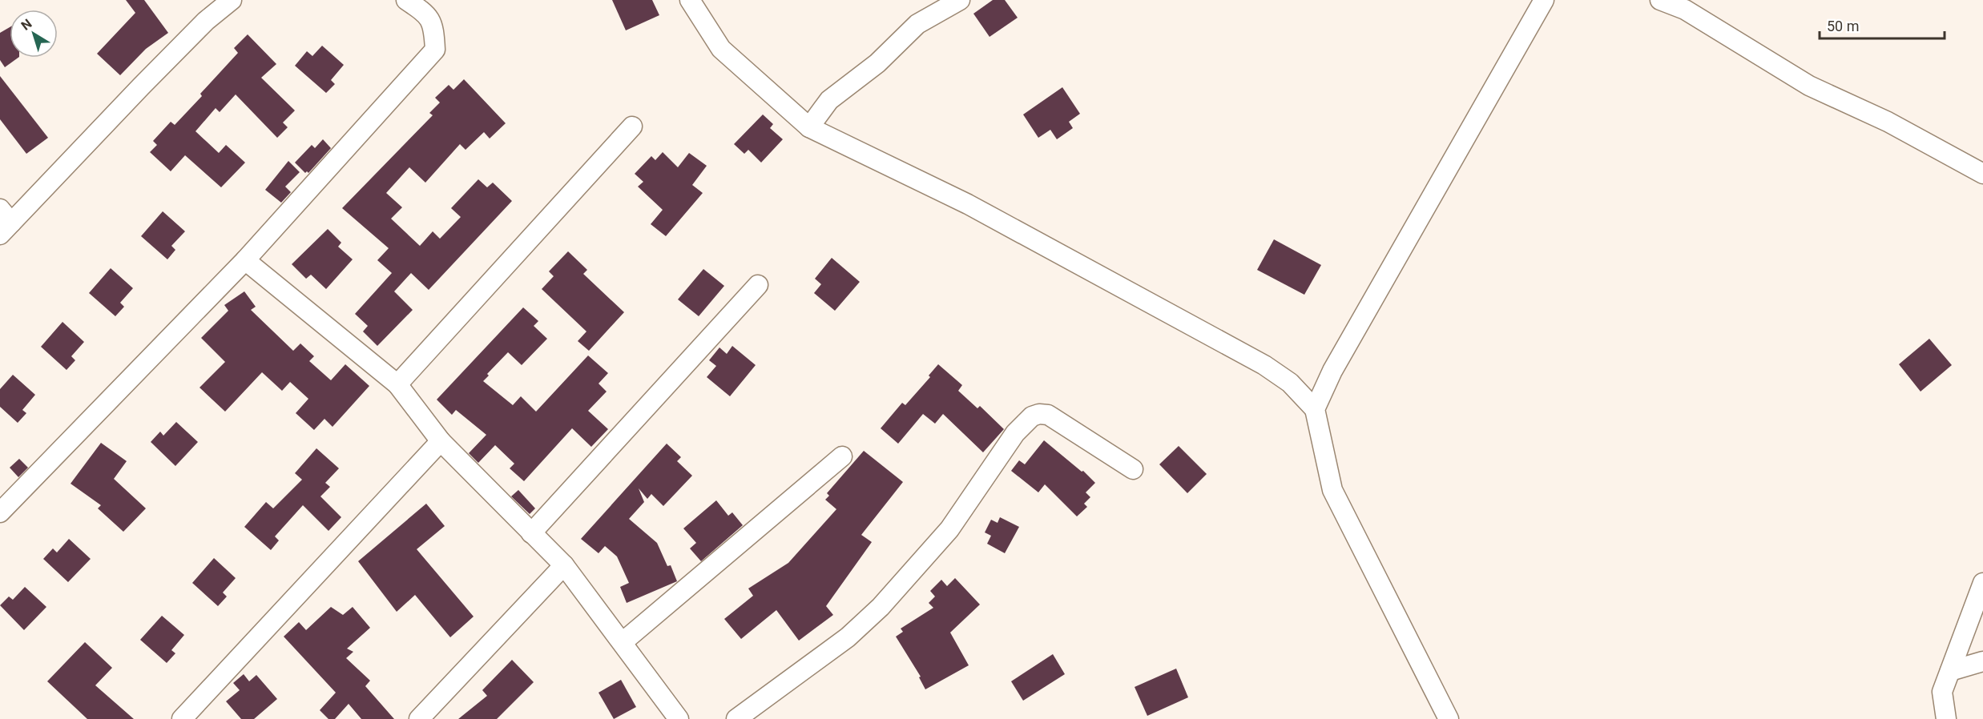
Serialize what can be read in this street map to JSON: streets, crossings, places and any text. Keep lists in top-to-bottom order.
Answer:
{
  "scale_bar": "50 m",
  "north": "top left"
}
